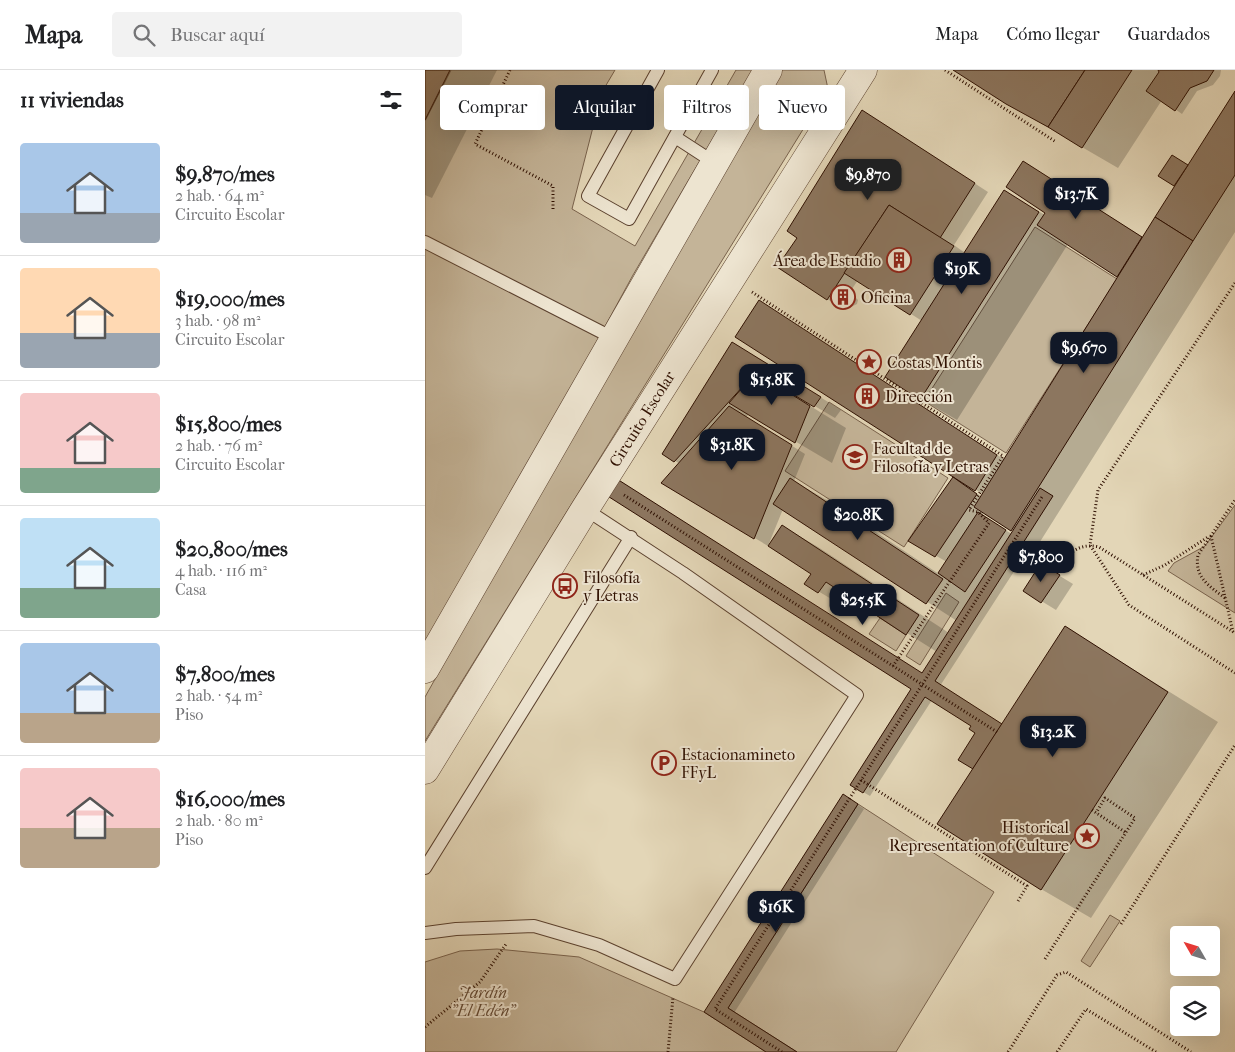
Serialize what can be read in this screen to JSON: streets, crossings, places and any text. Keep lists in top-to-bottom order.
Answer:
{
  "streets": {
    "street": ["Circuito Escolar"]
  },
  "parks": ["Jardín \"El Edén\""],
  "places": {
    "building": ["Área de Estudio", "Oficina", "Dirección"],
    "place": ["Costas Montis", "Historical Representation of Culture"],
    "school or university": ["Facultad de Filosofía y Letras"],
    "bus stop": ["Filosofía y Letras"],
    "parking": ["Estacionamineto FFyL"]
  },
  "north": "top left",
  "page": {
    "header": "Mapa",
    "search": "Buscar aquí",
    "nav": ["Mapa", "Cómo llegar", "Guardados"],
    "heading": "11 viviendas",
    "chip": [
      "Comprar",
      "Alquilar",
      "Filtros",
      "Nuevo"
    ],
    "list": [
      {
        "name": "$9,870/mes",
        "note": "2 hab. · 64 m² · Circuito Escolar"
      },
      {
        "name": "$19,000/mes",
        "note": "3 hab. · 98 m² · Circuito Escolar"
      },
      {
        "name": "$15,800/mes",
        "note": "2 hab. · 76 m² · Circuito Escolar"
      },
      {
        "name": "$20,800/mes",
        "note": "4 hab. · 116 m² · Casa"
      },
      {
        "name": "$7,800/mes",
        "note": "2 hab. · 54 m² · Piso"
      },
      {
        "name": "$16,000/mes",
        "note": "2 hab. · 80 m² · Piso"
      }
    ],
    "price": [
      "$9,870",
      "$13.7K",
      "$19K",
      "$9,670",
      "$15.8K",
      "$31.8K",
      "$20.8K",
      "$7,800",
      "$25.5K",
      "$13.2K",
      "$16K"
    ]
  }
}
